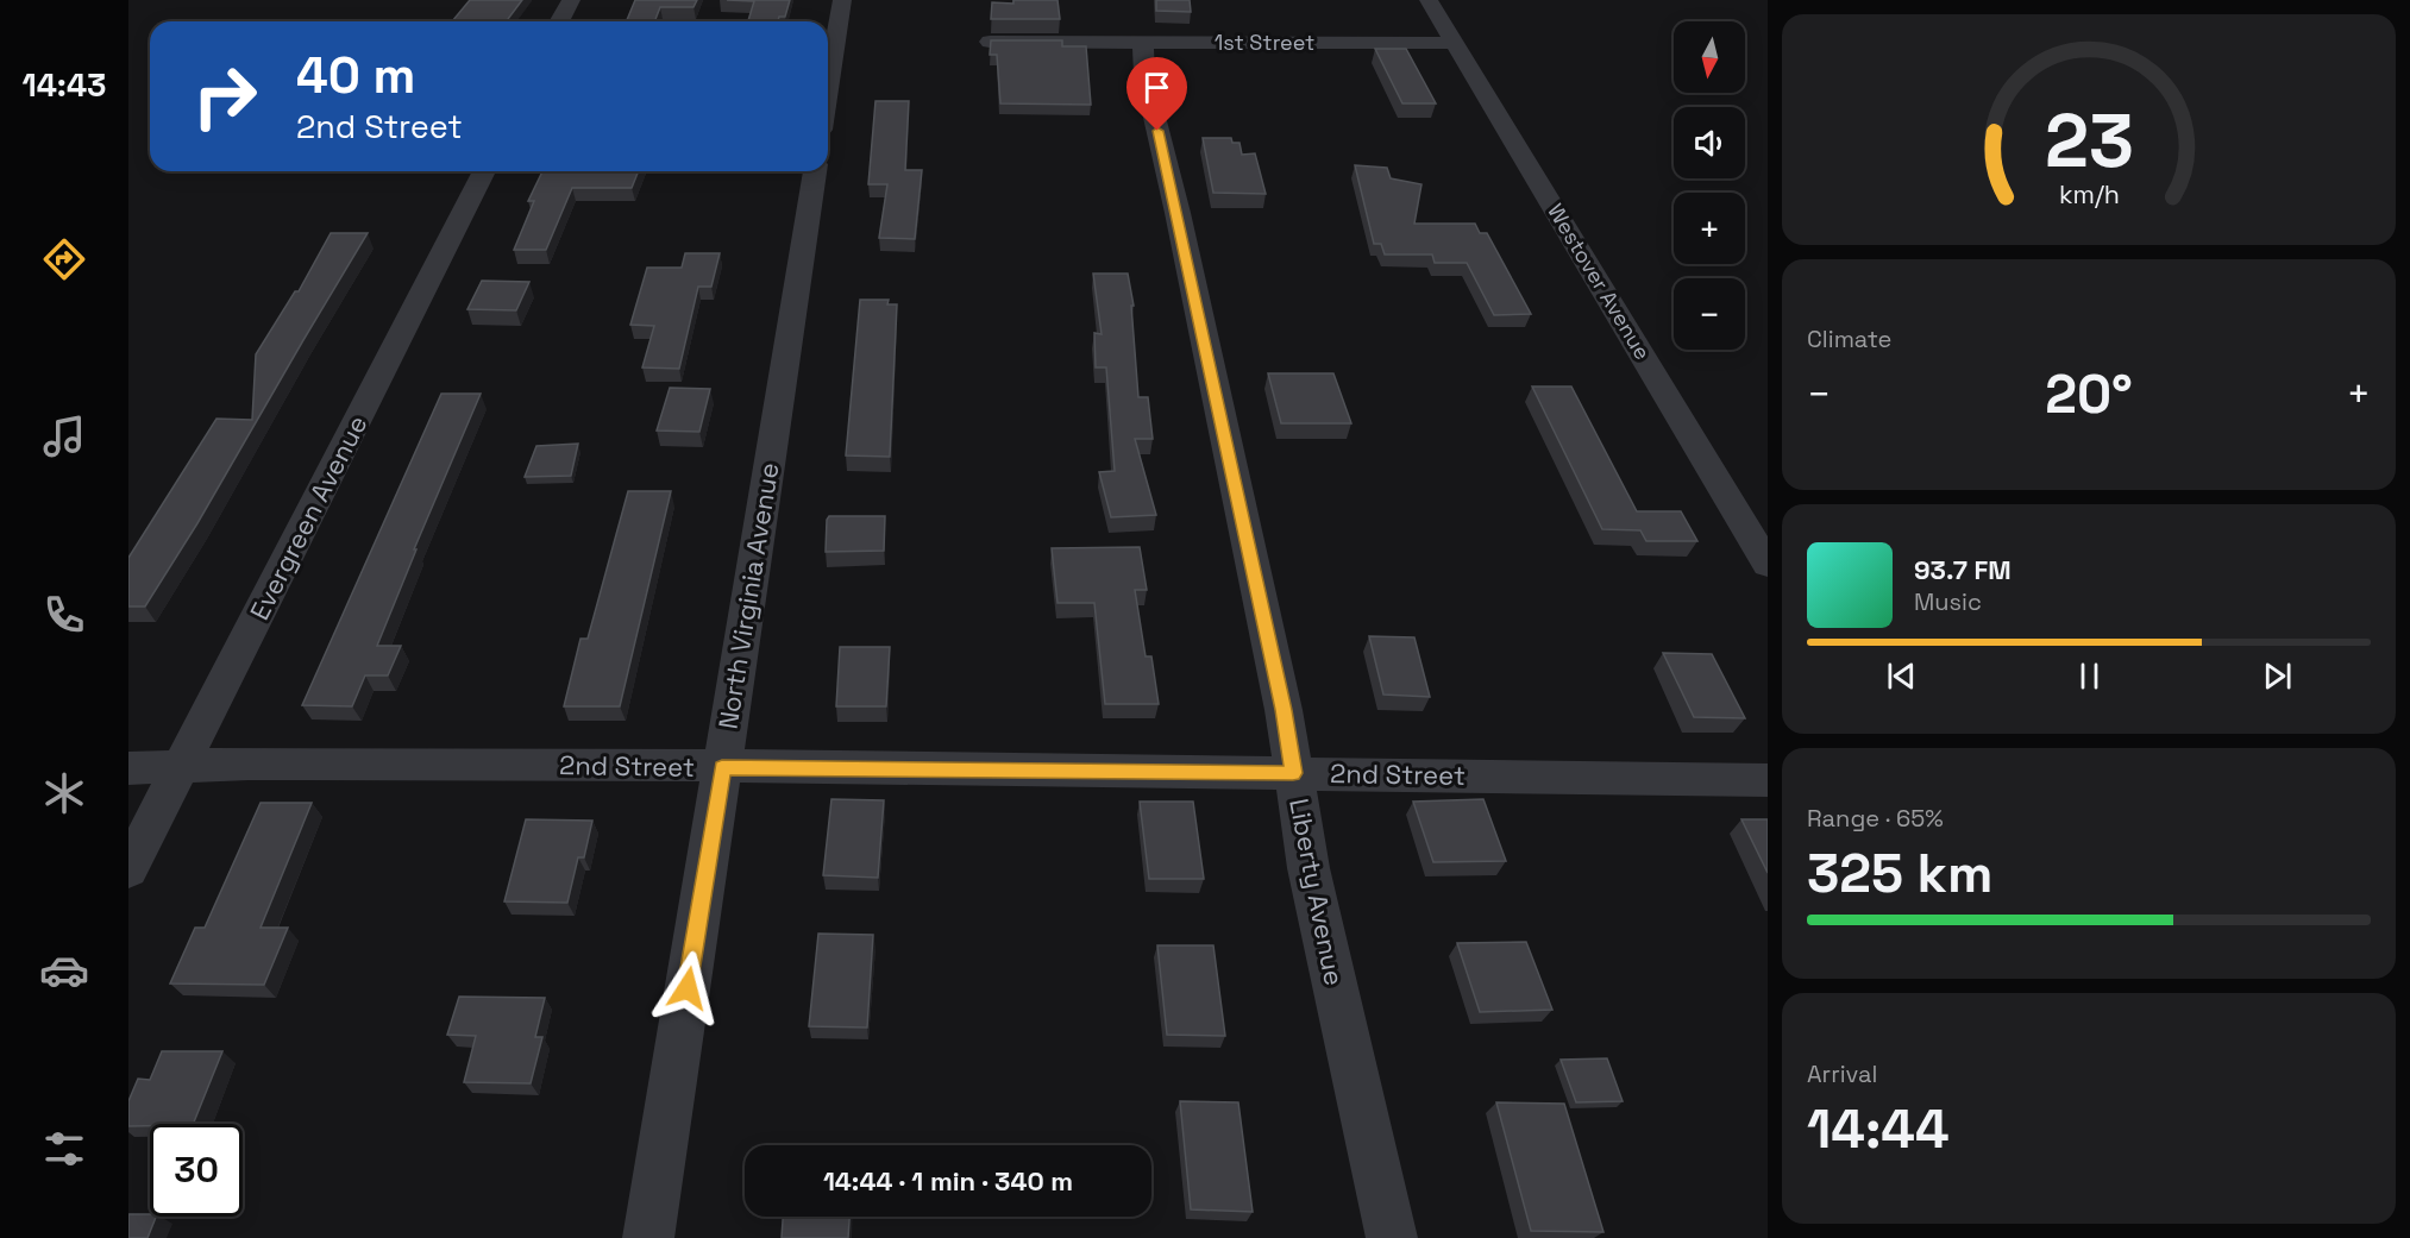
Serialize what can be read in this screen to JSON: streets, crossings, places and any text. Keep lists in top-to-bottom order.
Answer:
{
  "streets": {
    "street": [
      "1st Street",
      "Westover Avenue",
      "Evergreen Avenue",
      "North Virginia Avenue",
      "2nd Street",
      "Liberty Avenue"
    ]
  },
  "crossings": [
    ["1st Street", "Westover Avenue"],
    ["1st Street", "Liberty Avenue"],
    ["Evergreen Avenue", "2nd Street"],
    ["North Virginia Avenue", "2nd Street"],
    ["2nd Street", "Liberty Avenue"]
  ],
  "north": "bottom",
  "page": {
    "tabs": "14:43",
    "map_buttons": ["+", "−"],
    "turn": ["40 m", "2nd Street"],
    "tile": [
      "Climate",
      ["Range · 65%", "325 km"],
      ["Arrival", "14:44"]
    ],
    "heat": ["−", "20°", "+"],
    "song": ["93.7 FM", "Music"],
    "limit": "30",
    "trip": "14:44 · 1 min · 340 m",
    "gauge": ["23", "km/h"]
  }
}
